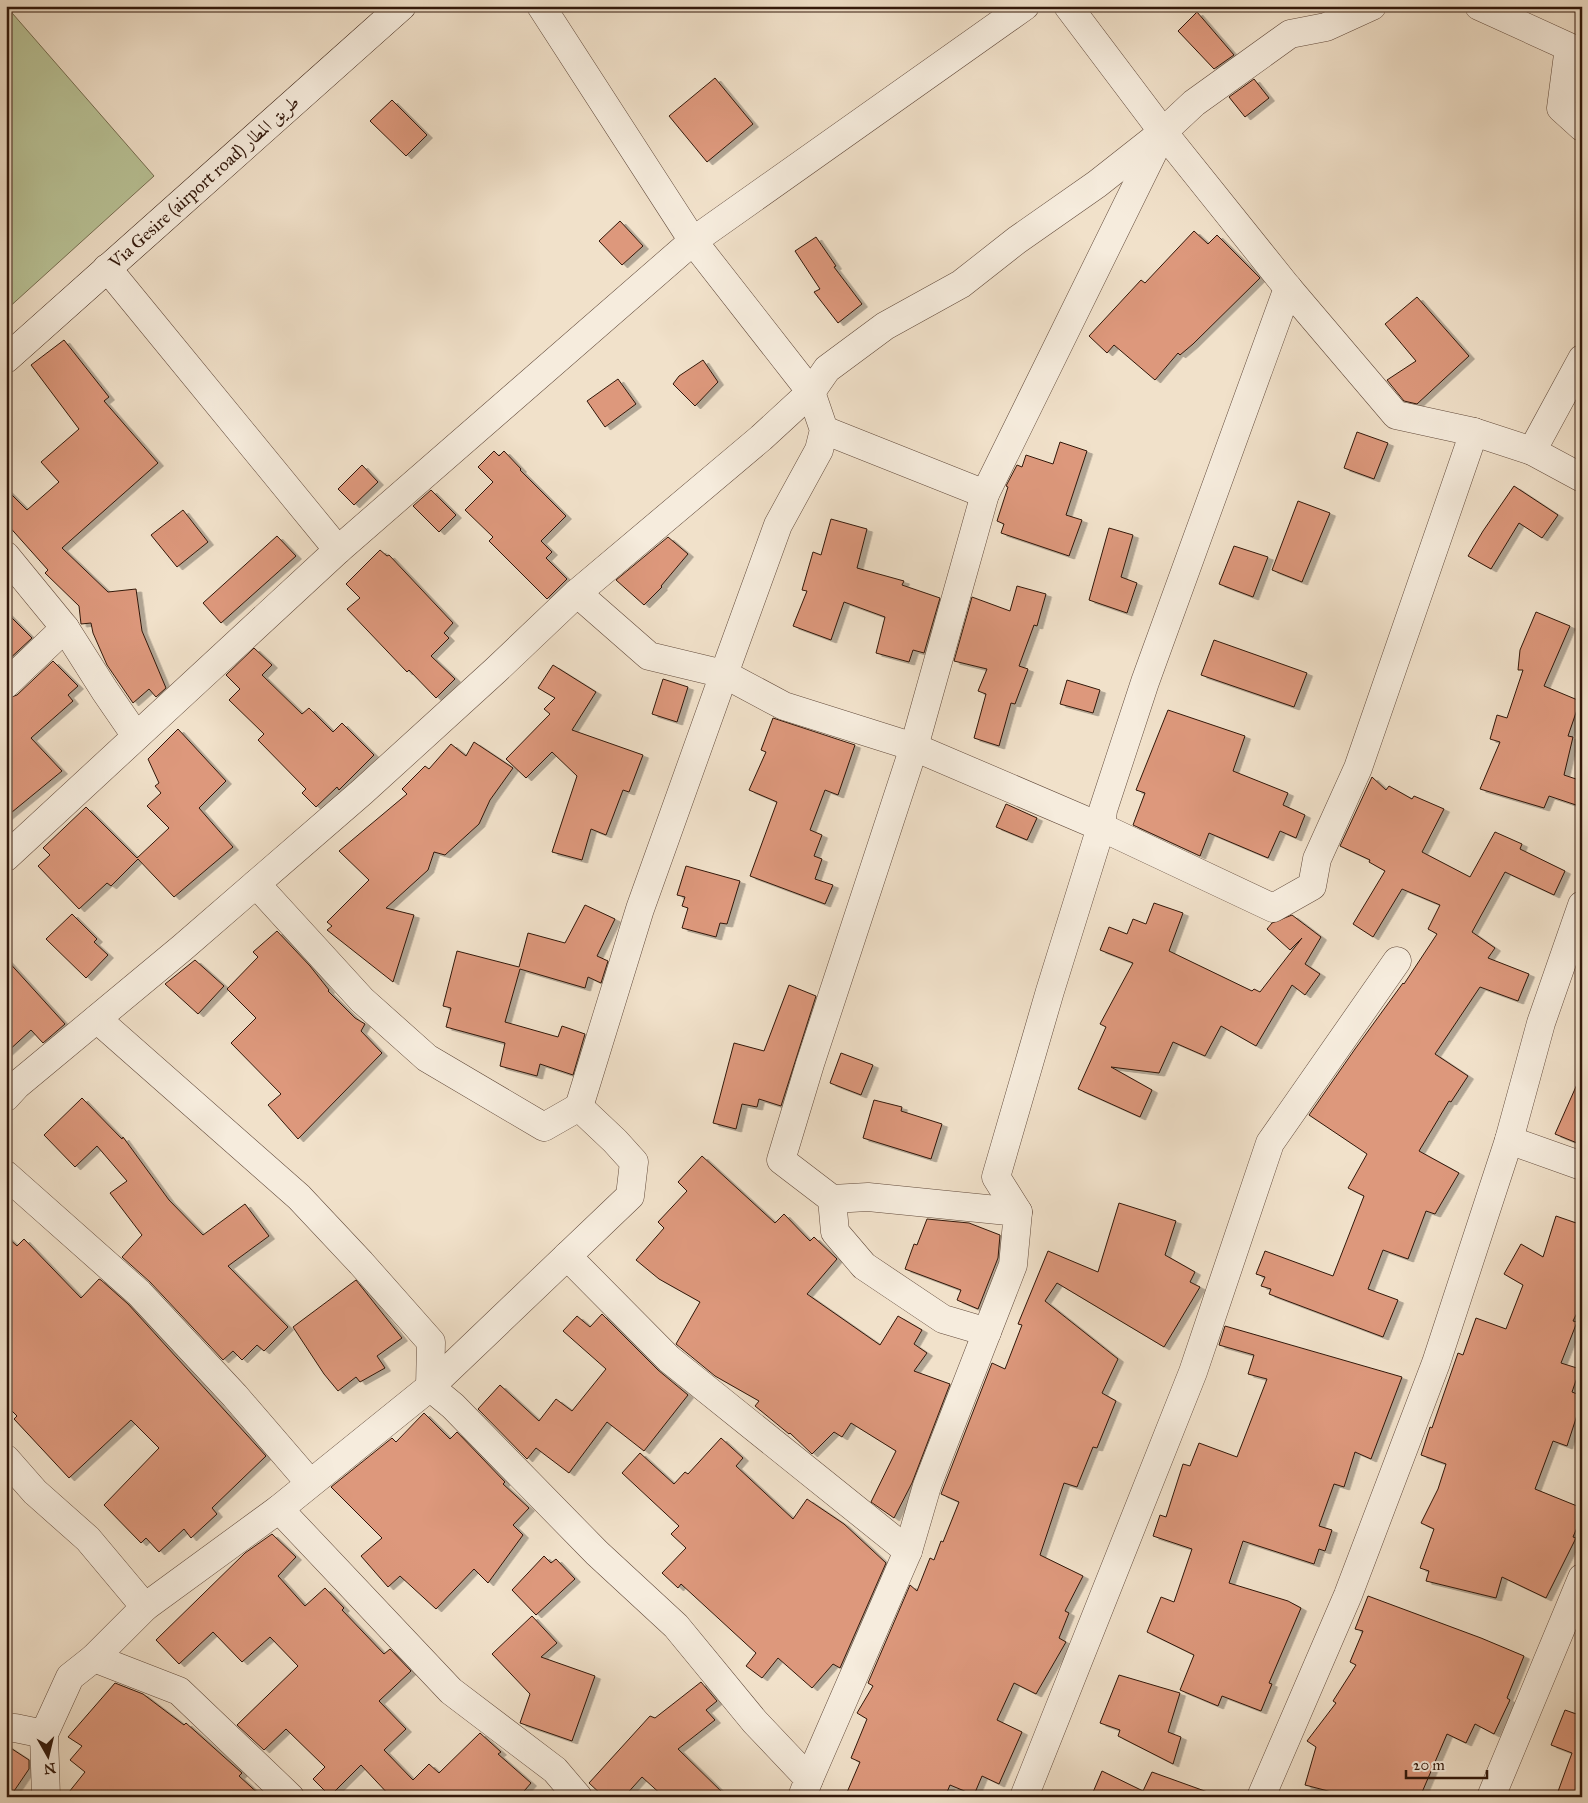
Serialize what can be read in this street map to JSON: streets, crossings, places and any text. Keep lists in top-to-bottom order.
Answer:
{
  "streets": {
    "street": ["Via Gesire (airport road) طريق المطار"]
  },
  "scale_bar": "20 m",
  "north": "bottom"
}
